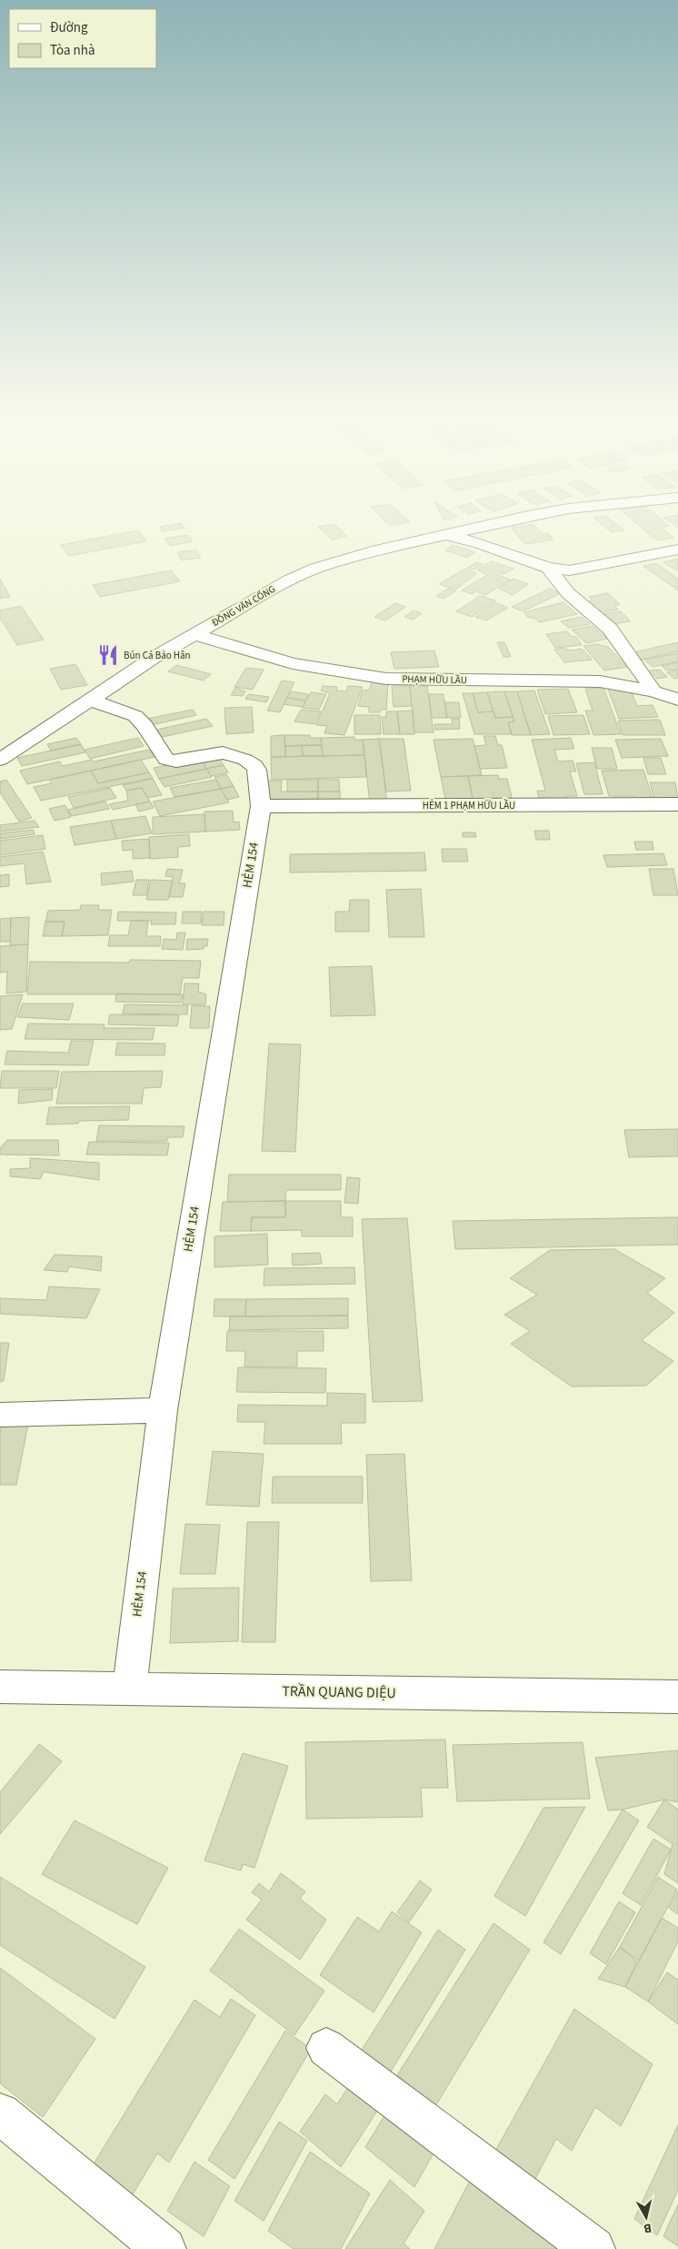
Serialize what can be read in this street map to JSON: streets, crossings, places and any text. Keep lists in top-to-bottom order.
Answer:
{
  "streets": {
    "street": [
      "ĐỒNG VĂN CỐNG",
      "PHẠM HỮU LẦU",
      "HẺM 1 PHẠM HỮU LẦU",
      "HẺM 154",
      "TRẦN QUANG DIỆU"
    ]
  },
  "crossings": [
    ["ĐỒNG VĂN CỐNG", "PHẠM HỮU LẦU"],
    ["ĐỒNG VĂN CỐNG", "HẺM 154"],
    ["HẺM 1 PHẠM HỮU LẦU", "HẺM 154"],
    ["HẺM 154", "TRẦN QUANG DIỆU"]
  ],
  "places": {
    "restaurant": ["Bún Cá Bảo Hân"]
  },
  "legend": ["Đường", "Tòa nhà"],
  "north": "bottom"
}
